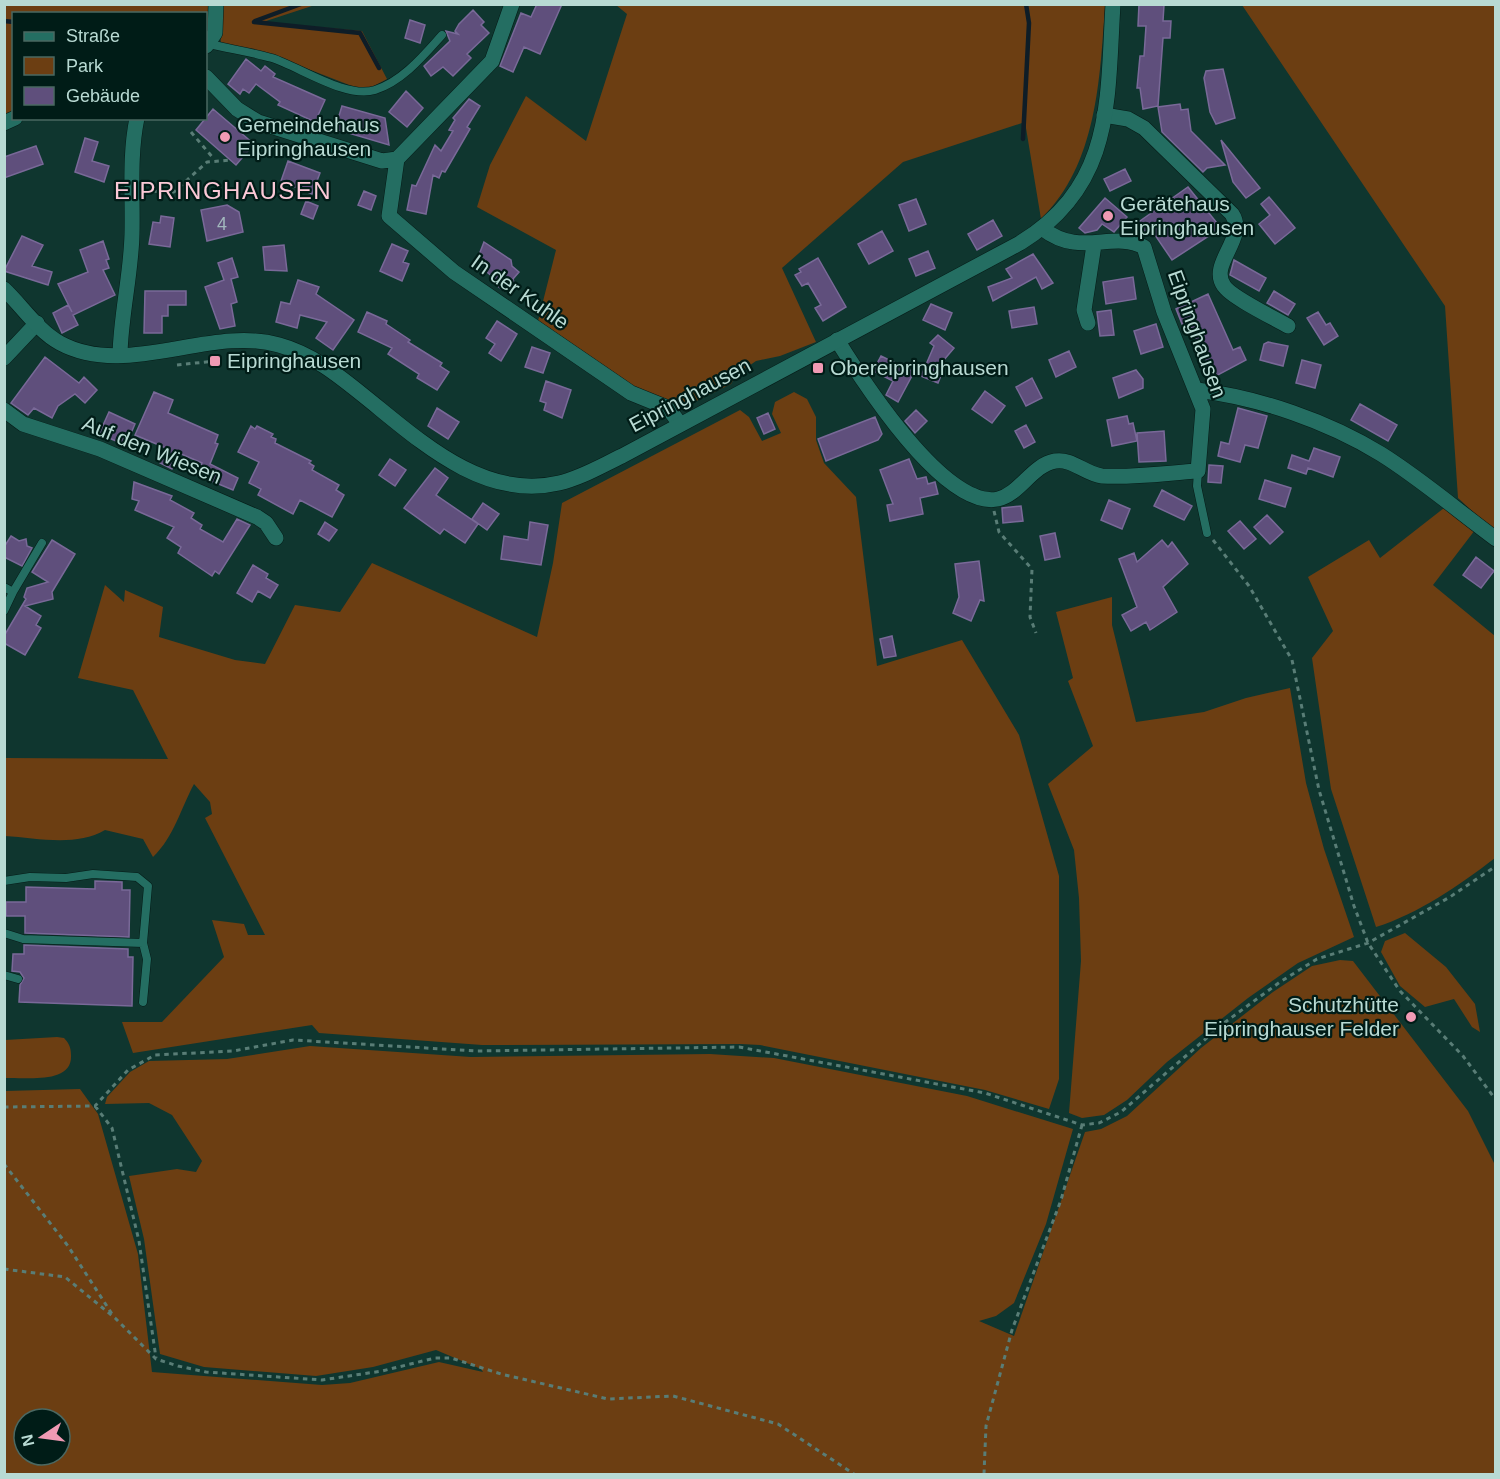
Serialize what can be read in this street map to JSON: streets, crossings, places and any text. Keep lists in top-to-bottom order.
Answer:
{
  "streets": {
    "street": ["In der Kuhle", "Eipringhausen", "Auf den Wiesen"]
  },
  "crossings": [
    ["In der Kuhle", "Eipringhausen"]
  ],
  "districts": ["EIPRINGHAUSEN"],
  "places": {
    "other": ["Gemeindehaus Eipringhausen", "Gerätehaus Eipringhausen", "Schutzhütte Eipringhauser Felder"],
    "transit": ["Eipringhausen", "Obereipringhausen"]
  },
  "house_numbers": ["4"],
  "legend": ["Straße", "Park", "Gebäude"],
  "north": "left"
}
